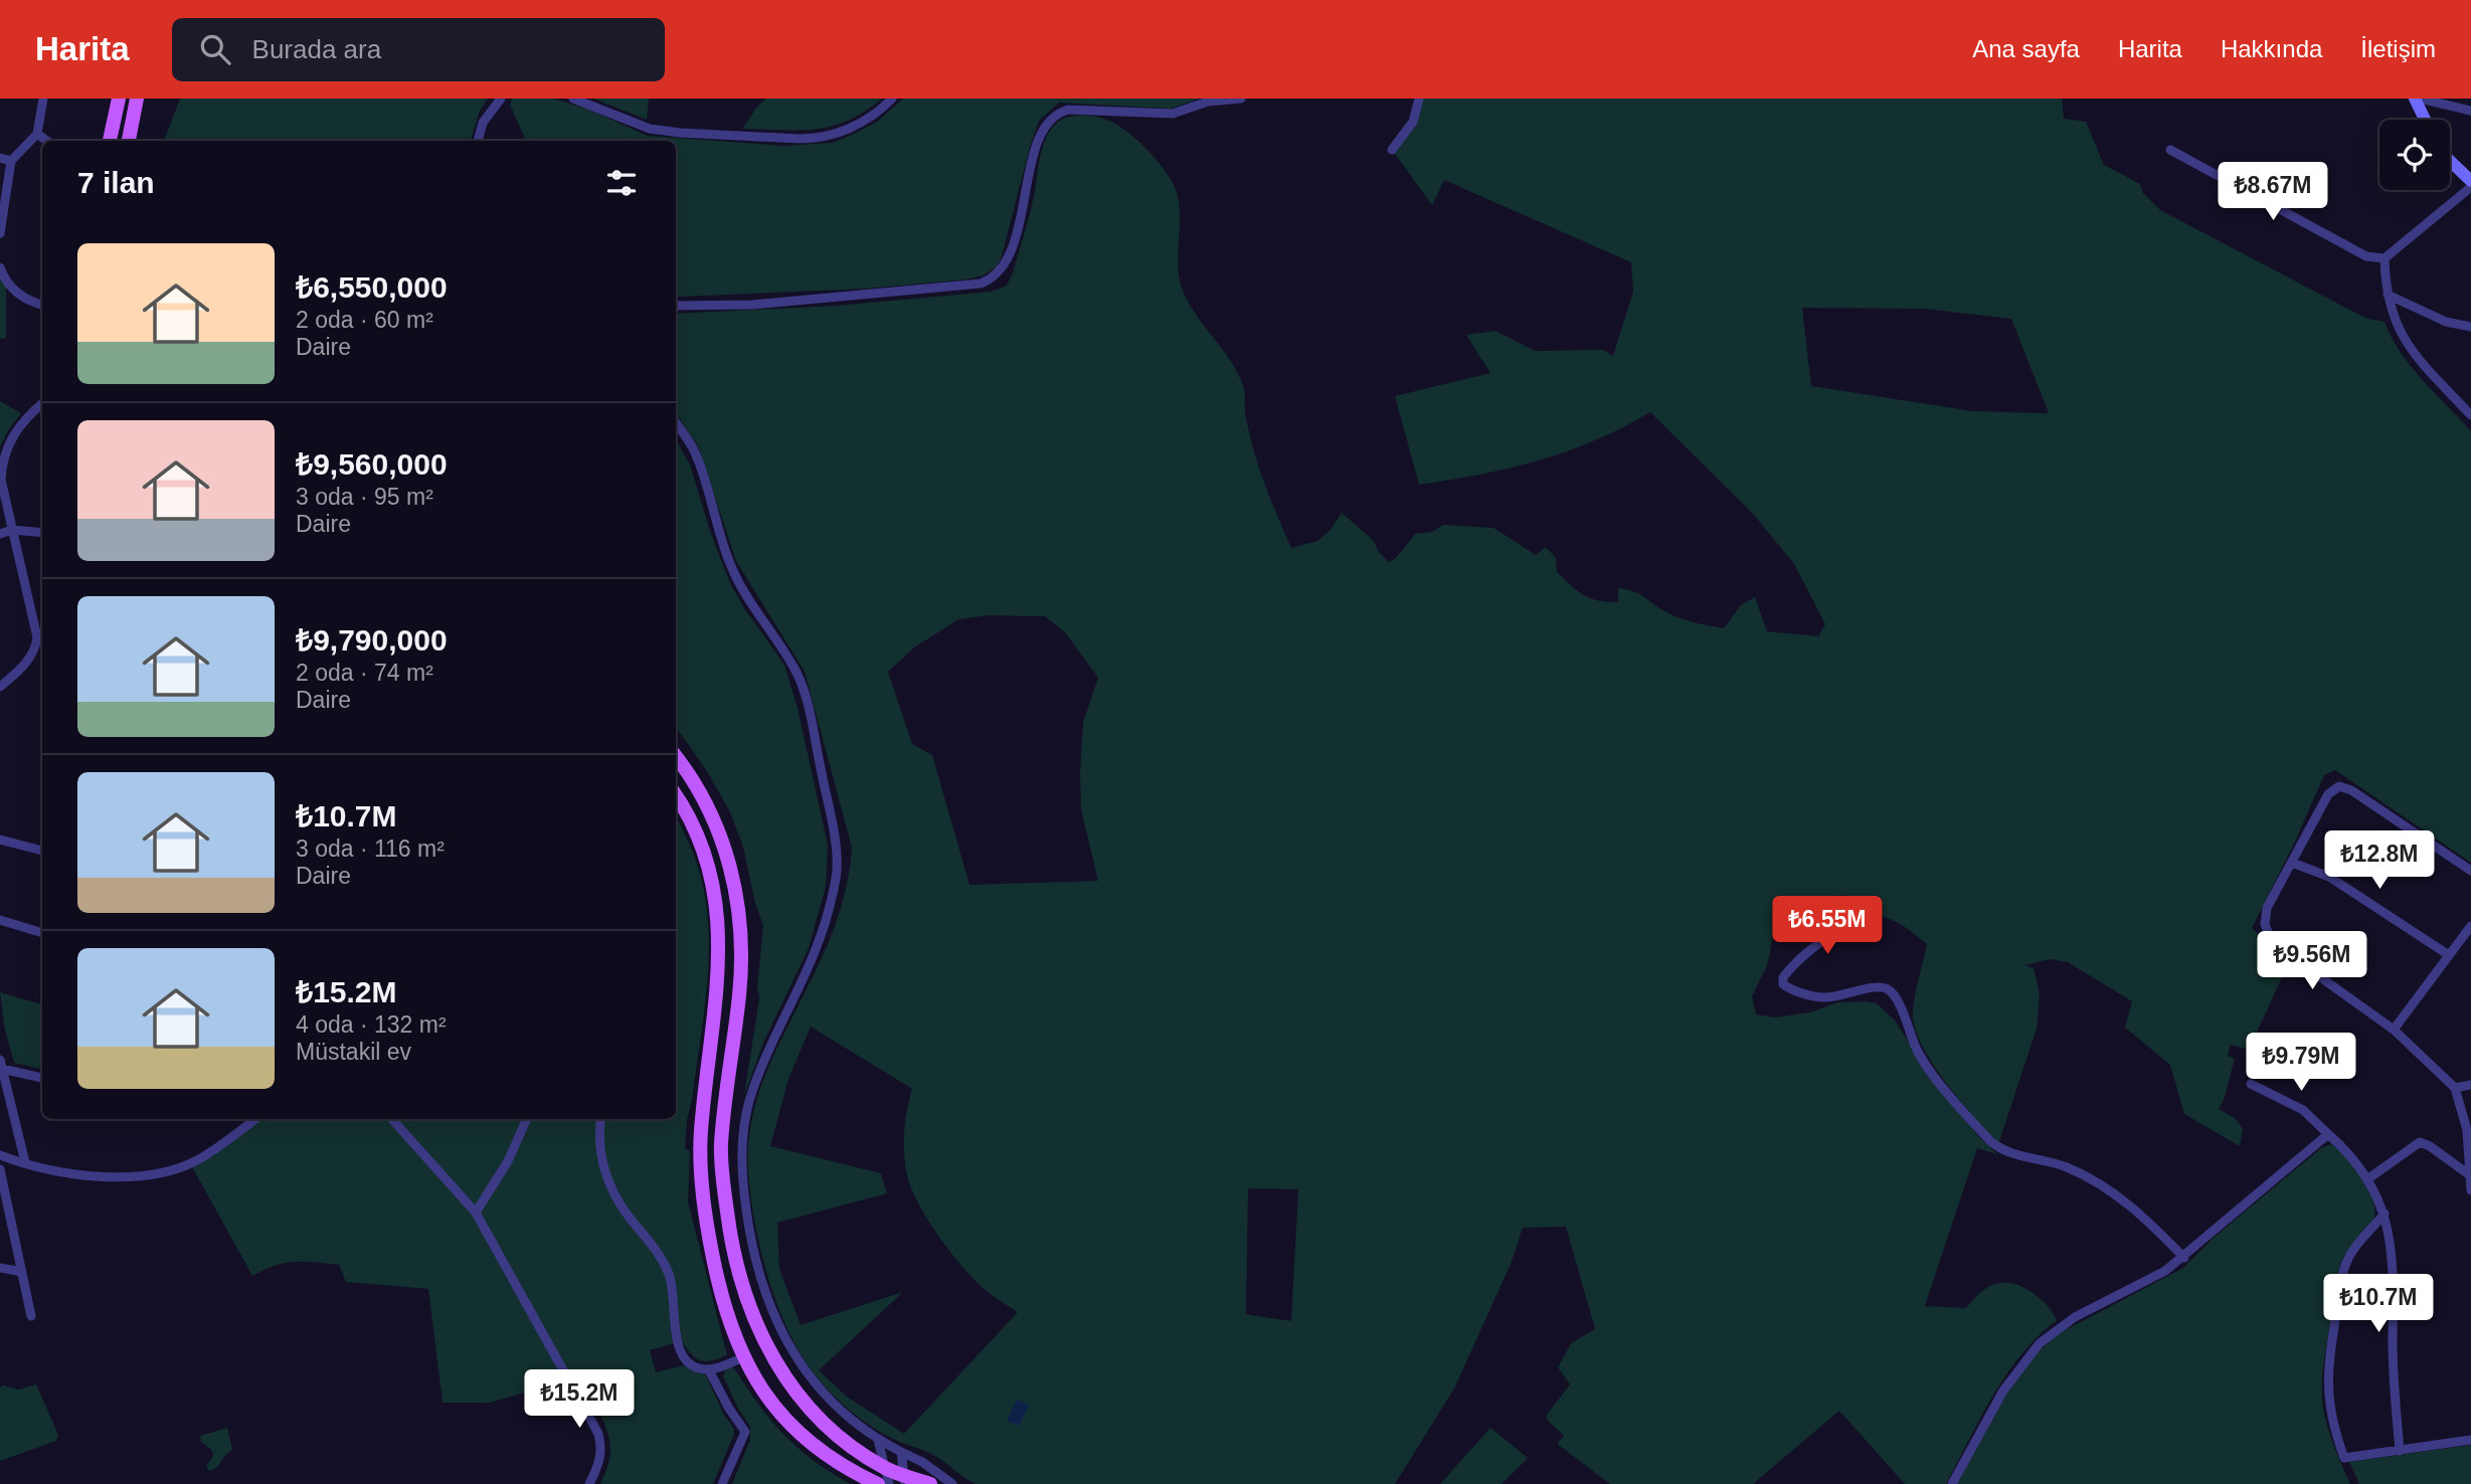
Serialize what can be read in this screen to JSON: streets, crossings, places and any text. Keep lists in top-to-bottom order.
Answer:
{
  "page": {
    "header": "Harita",
    "search": "Burada ara",
    "nav": [
      "Ana sayfa",
      "Harita",
      "Hakkında",
      "İletişim"
    ],
    "heading": "7 ilan",
    "price": [
      "₺8.67M",
      "₺12.8M",
      "₺6.55M",
      "₺9.56M",
      "₺9.79M",
      "₺10.7M",
      "₺15.2M"
    ],
    "list": [
      {
        "name": "₺6,550,000",
        "note": "2 oda · 60 m² · Daire"
      },
      {
        "name": "₺9,560,000",
        "note": "3 oda · 95 m² · Daire"
      },
      {
        "name": "₺9,790,000",
        "note": "2 oda · 74 m² · Daire"
      },
      {
        "name": "₺10.7M",
        "note": "3 oda · 116 m² · Daire"
      },
      {
        "name": "₺15.2M",
        "note": "4 oda · 132 m² · Müstakil ev"
      }
    ]
  }
}
